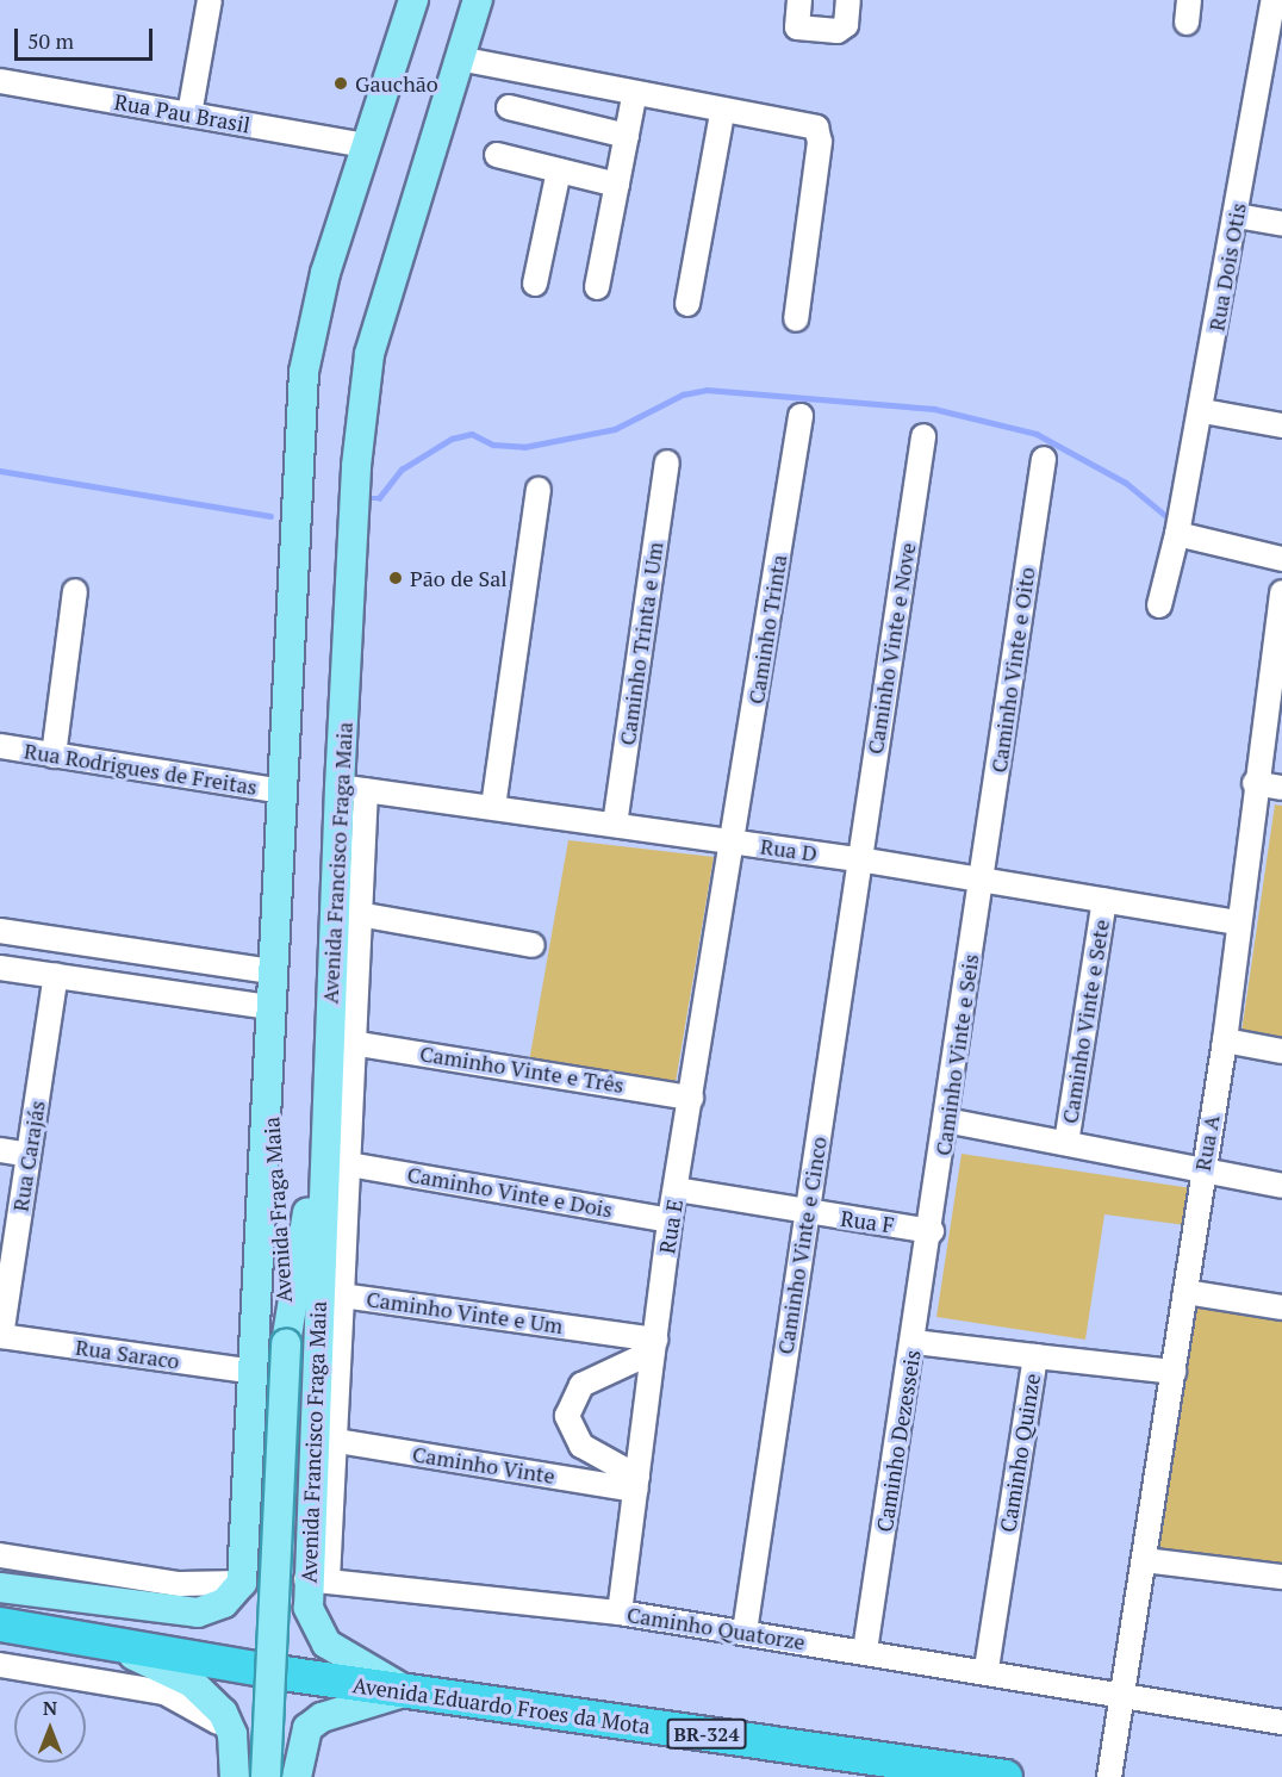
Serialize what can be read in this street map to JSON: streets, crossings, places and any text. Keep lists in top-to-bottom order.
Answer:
{
  "streets": {
    "highway": ["Avenida Eduardo Froes da Mota", "BR-324"],
    "main road": ["Avenida Francisco Fraga Maia", "Avenida Fraga Maia"],
    "street": [
      "Rua Pau Brasil",
      "Rua Dois Otis",
      "Caminho Trinta",
      "Caminho Trinta e Um",
      "Caminho Vinte e Nove",
      "Caminho Vinte e Oito",
      "Rua Rodrigues de Freitas",
      "Rua D",
      "Caminho Vinte e Sete",
      "Caminho Vinte e Seis",
      "Caminho Vinte e Três",
      "Rua A",
      "Rua Carajás",
      "Caminho Vinte e Dois",
      "Rua F",
      "Rua E",
      "Caminho Vinte e Cinco",
      "Caminho Vinte e Um",
      "Rua Saraco",
      "Caminho Dezesseis",
      "Caminho Quinze",
      "Caminho Vinte",
      "Caminho Quatorze"
    ]
  },
  "crossings": [
    ["Caminho Trinta", "Rua D"],
    ["Caminho Trinta", "Rua E"],
    ["Caminho Trinta e Um", "Rua D"],
    ["Caminho Vinte e Nove", "Rua D"],
    ["Caminho Vinte e Nove", "Caminho Vinte e Cinco"],
    ["Caminho Vinte e Oito", "Rua D"],
    ["Caminho Vinte e Oito", "Caminho Vinte e Seis"],
    ["Rua D", "Avenida Francisco Fraga Maia"],
    ["Rua D", "Caminho Vinte e Sete"],
    ["Rua D", "Caminho Vinte e Seis"],
    ["Rua D", "Rua A"],
    ["Rua D", "Rua E"],
    ["Rua D", "Caminho Vinte e Cinco"],
    ["Avenida Francisco Fraga Maia", "Avenida Fraga Maia"],
    ["Avenida Francisco Fraga Maia", "Caminho Vinte e Um"],
    ["Avenida Francisco Fraga Maia", "Caminho Quatorze"],
    ["Avenida Francisco Fraga Maia", "Avenida Eduardo Froes da Mota"],
    ["Caminho Vinte e Seis", "Rua F"],
    ["Caminho Vinte e Seis", "Caminho Dezesseis"],
    ["Caminho Vinte e Três", "Rua E"],
    ["Rua A", "Caminho Quatorze"],
    ["Rua Carajás", "Rua Saraco"],
    ["Caminho Vinte e Dois", "Rua E"],
    ["Rua F", "Rua E"],
    ["Rua F", "Caminho Vinte e Cinco"],
    ["Rua F", "Caminho Dezesseis"],
    ["Rua E", "Caminho Vinte e Um"],
    ["Rua E", "Caminho Vinte"],
    ["Rua E", "Caminho Quatorze"],
    ["Caminho Vinte e Cinco", "Caminho Quatorze"],
    ["Caminho Vinte e Um", "Caminho Vinte"],
    ["Caminho Vinte e Um", "Caminho Quatorze"],
    ["Caminho Dezesseis", "Caminho Quinze"],
    ["Caminho Dezesseis", "Caminho Quatorze"],
    ["Caminho Quinze", "Caminho Quatorze"]
  ],
  "places": ["Gauchão", "Pão de Sal"],
  "scale_bar": "50 m",
  "north": "top"
}
